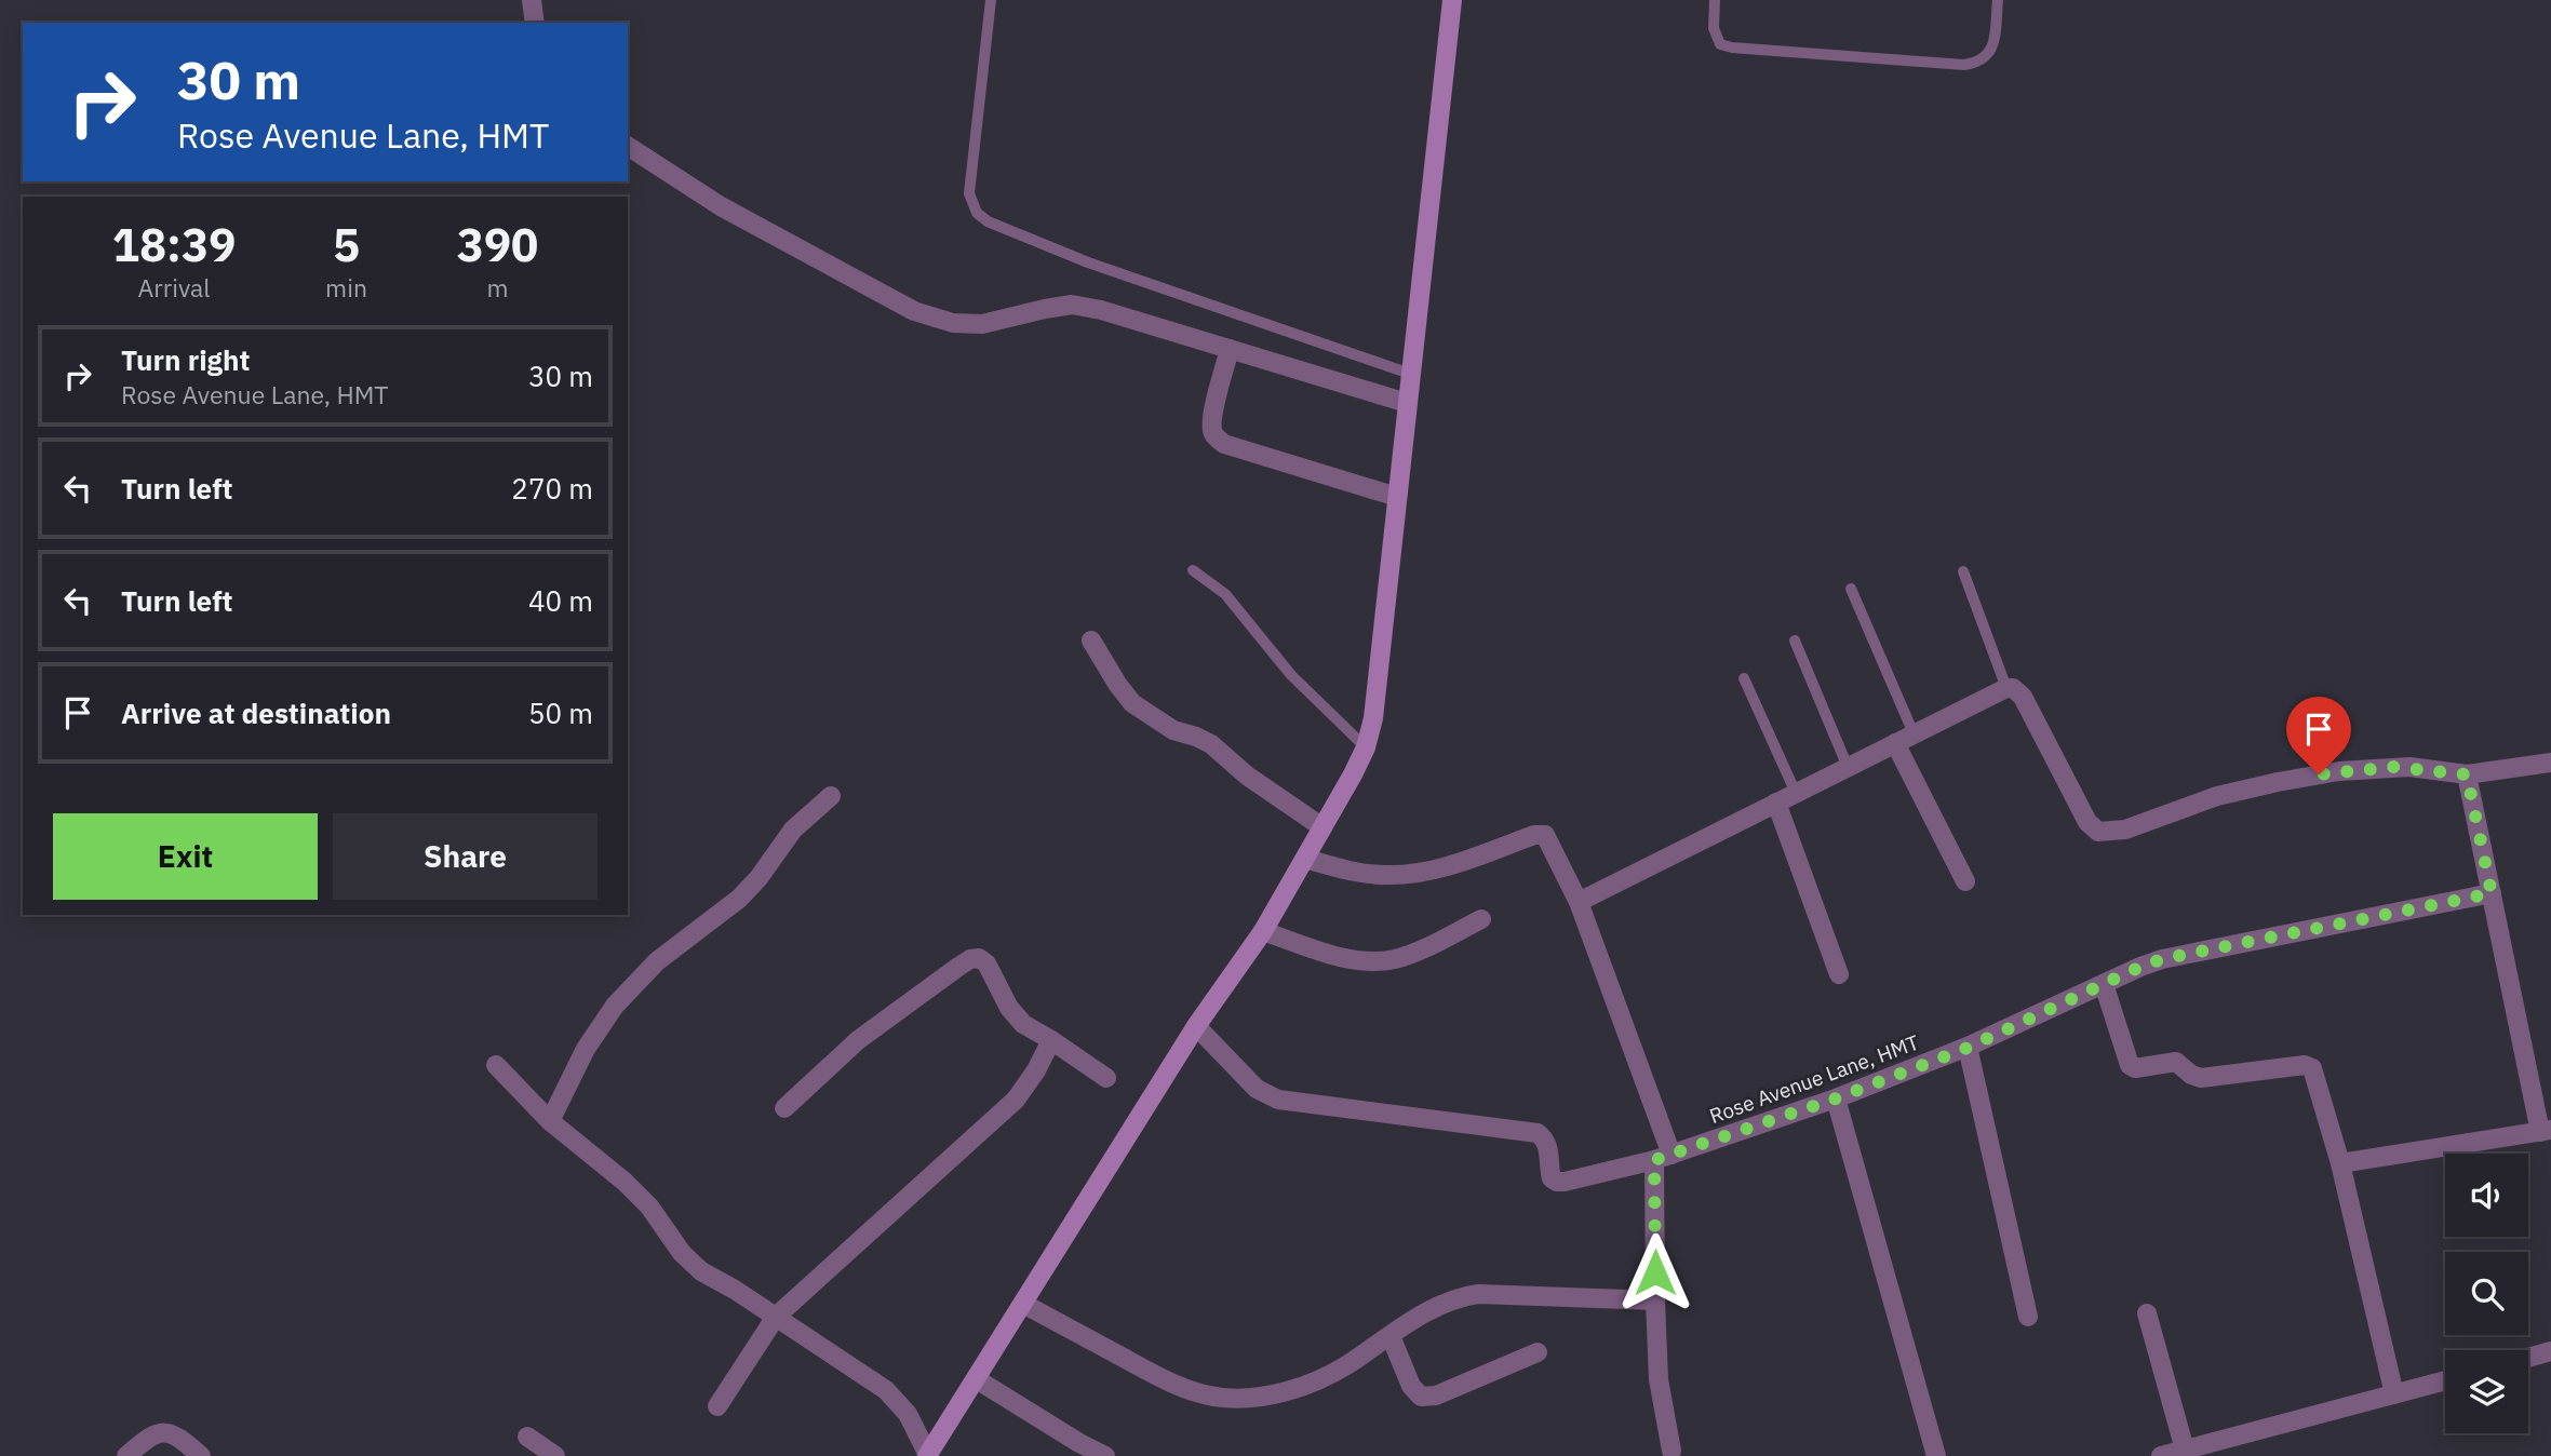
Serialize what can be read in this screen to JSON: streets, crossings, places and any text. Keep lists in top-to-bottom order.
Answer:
{
  "streets": {
    "street": ["Rose Avenue Lane, HMT"]
  },
  "page": {
    "turn": ["30 m", "Rose Avenue Lane, HMT"],
    "eta": [
      "18:39",
      "Arrival",
      "5",
      "min",
      "390",
      "m"
    ],
    "list": [
      {
        "name": "Turn right",
        "note": "Rose Avenue Lane, HMT",
        "value": "30 m"
      },
      {
        "name": "Turn left",
        "value": "270 m"
      },
      {
        "name": "Turn left",
        "value": "40 m"
      },
      {
        "name": "Arrive at destination",
        "value": "50 m"
      }
    ],
    "buttons": ["Exit", "Share"]
  }
}
